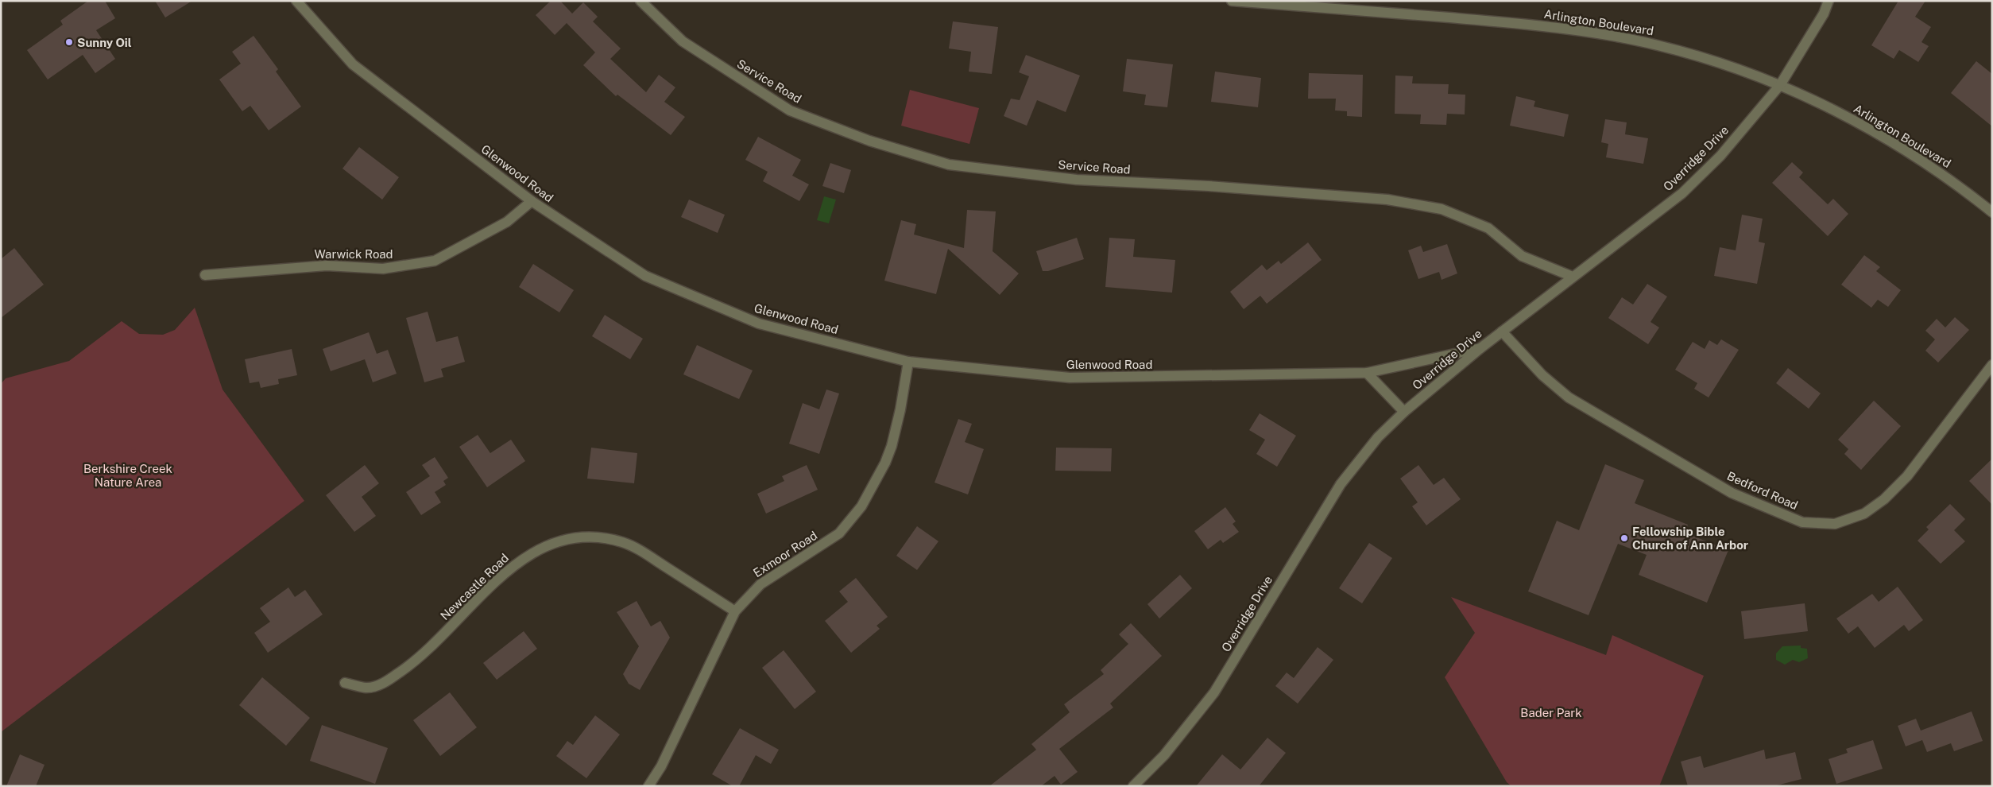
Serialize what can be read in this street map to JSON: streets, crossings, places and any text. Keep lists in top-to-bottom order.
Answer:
{
  "streets": {
    "street": [
      "Arlington Boulevard",
      "Service Road",
      "Overridge Drive",
      "Glenwood Road",
      "Warwick Road",
      "Bedford Road",
      "Exmoor Road",
      "Newcastle Road"
    ]
  },
  "crossings": [
    ["Arlington Boulevard", "Overridge Drive"],
    ["Service Road", "Overridge Drive"],
    ["Overridge Drive", "Glenwood Road"],
    ["Overridge Drive", "Bedford Road"],
    ["Glenwood Road", "Warwick Road"],
    ["Glenwood Road", "Exmoor Road"],
    ["Exmoor Road", "Newcastle Road"]
  ],
  "parks": ["Berkshire Creek Nature Area", "Bader Park"],
  "places": ["Sunny Oil", "Fellowship Bible Church of Ann Arbor"]
}
